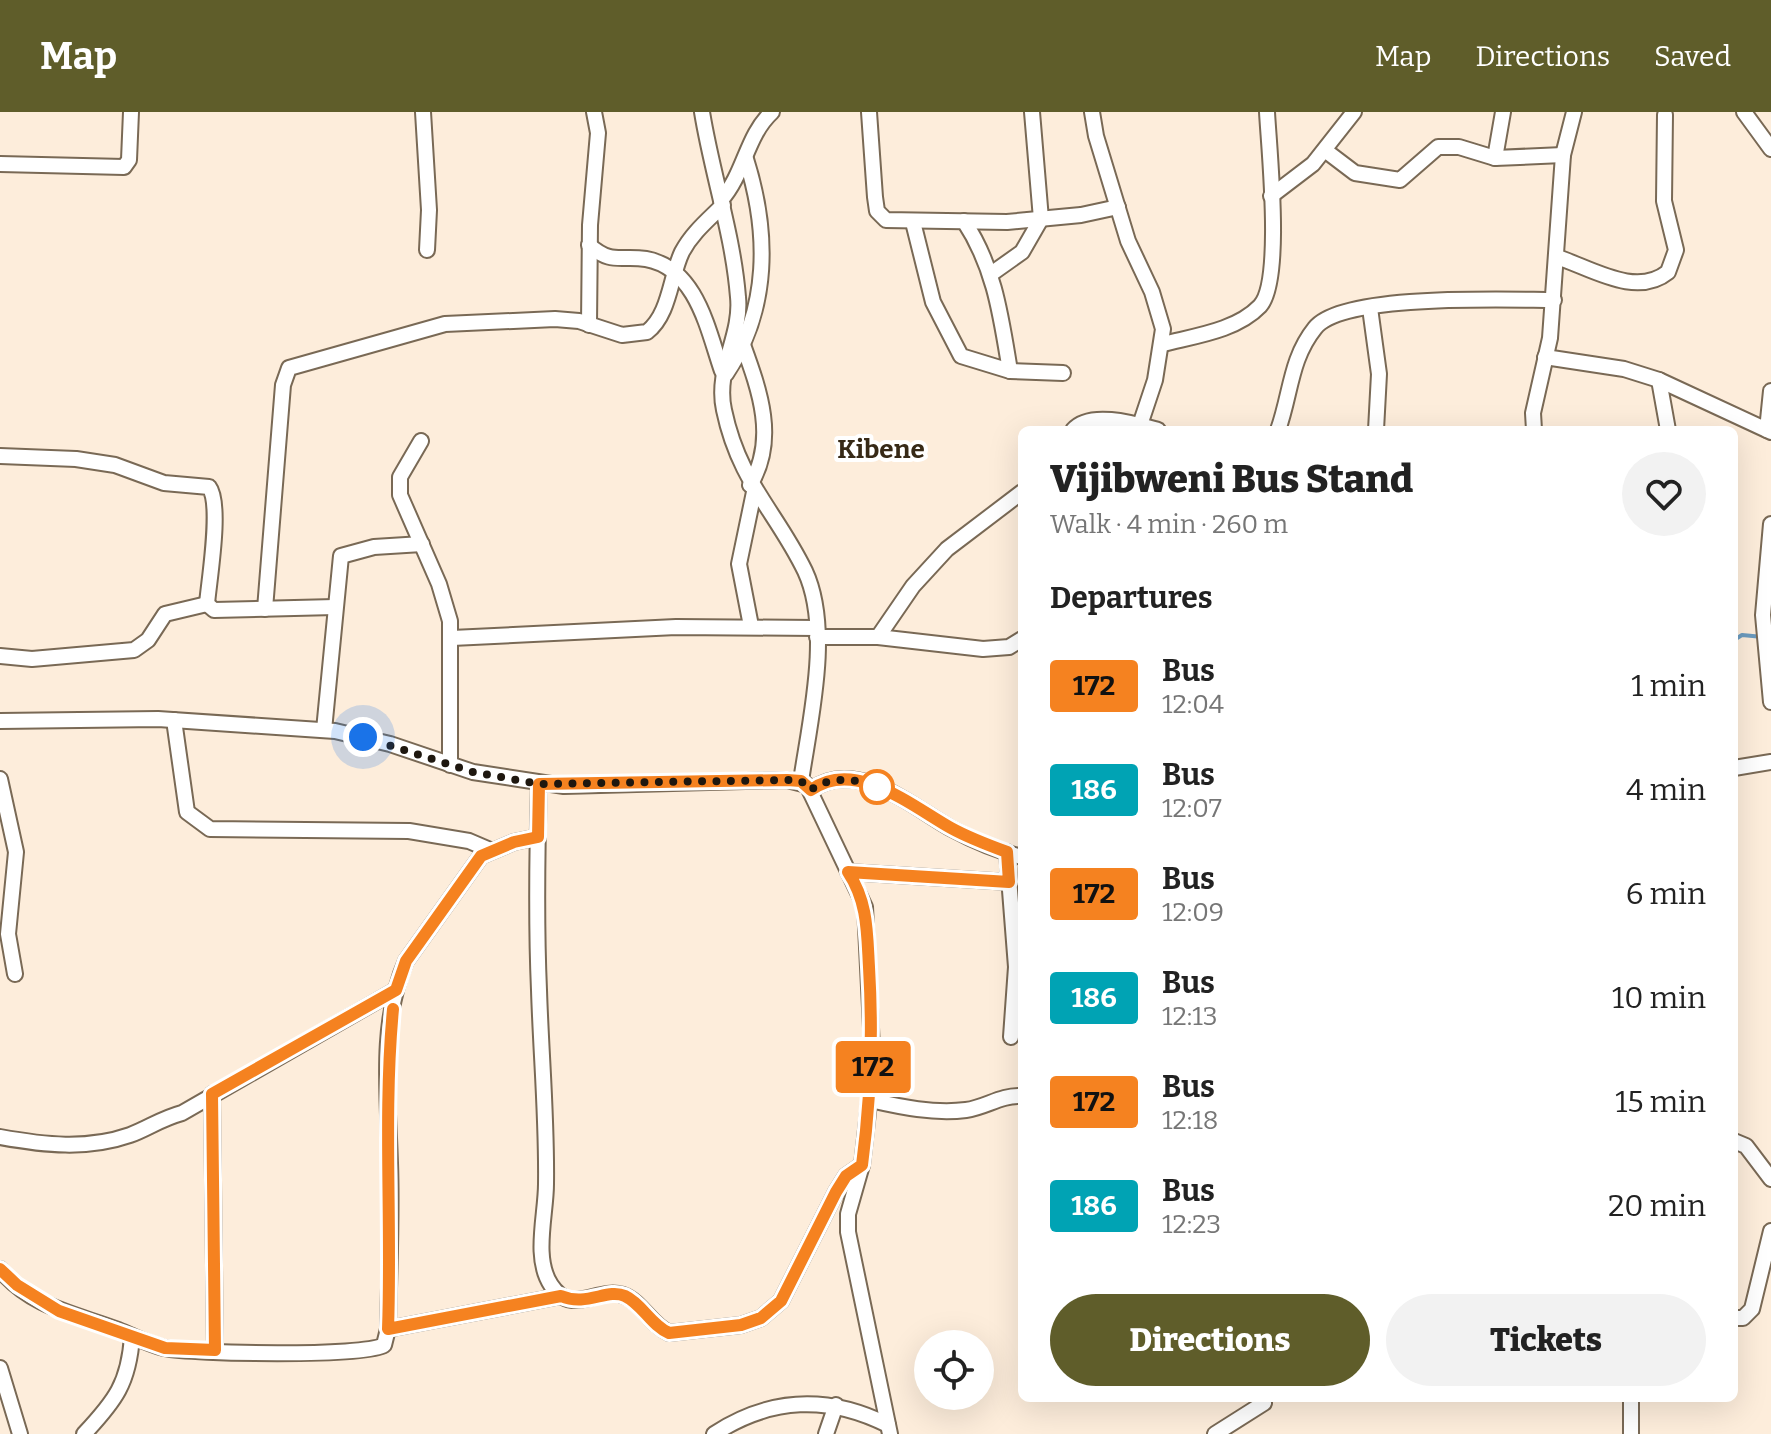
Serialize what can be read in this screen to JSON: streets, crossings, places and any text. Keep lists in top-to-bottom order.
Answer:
{
  "districts": ["Kibene"],
  "lines": ["bus line 172"],
  "page": {
    "header": "Map",
    "nav": ["Map", "Directions", "Saved"],
    "on_map": "172",
    "heading": [
      ["Vijibweni Bus Stand", "Walk · 4 min · 260 m"],
      "Departures"
    ],
    "list": [
      {
        "mark": "172",
        "name": "Bus",
        "note": "12:04",
        "value": "1 min"
      },
      {
        "mark": "186",
        "name": "Bus",
        "note": "12:07",
        "value": "4 min"
      },
      {
        "mark": "172",
        "name": "Bus",
        "note": "12:09",
        "value": "6 min"
      },
      {
        "mark": "186",
        "name": "Bus",
        "note": "12:13",
        "value": "10 min"
      },
      {
        "mark": "172",
        "name": "Bus",
        "note": "12:18",
        "value": "15 min"
      },
      {
        "mark": "186",
        "name": "Bus",
        "note": "12:23",
        "value": "20 min"
      }
    ],
    "buttons": ["Directions", "Tickets"]
  }
}
